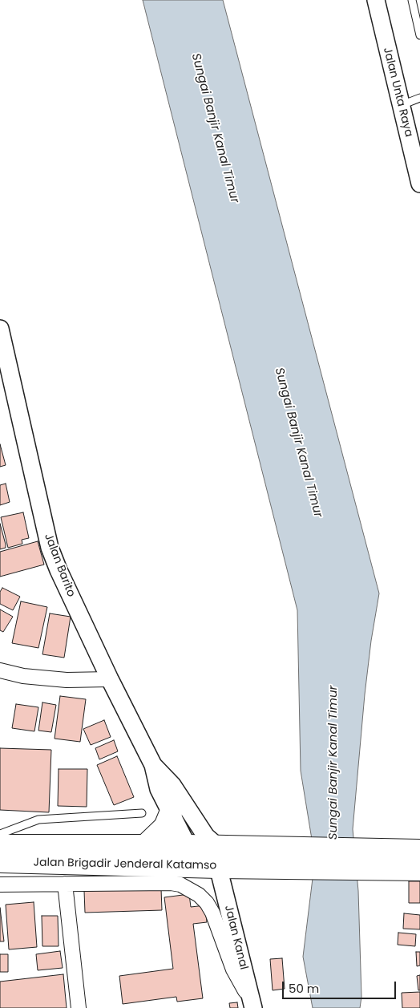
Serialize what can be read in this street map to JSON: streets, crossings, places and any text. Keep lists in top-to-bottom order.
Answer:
{
  "streets": {
    "main road": ["Jalan Brigadir Jenderal Katamso"],
    "street": ["Jalan Unta Raya", "Jalan Barito", "Jalan Kanal"]
  },
  "crossings": [
    ["Jalan Brigadir Jenderal Katamso", "Jalan Kanal"]
  ],
  "water": ["Sungai Banjir Kanal Timur"],
  "scale_bar": "50 m"
}
